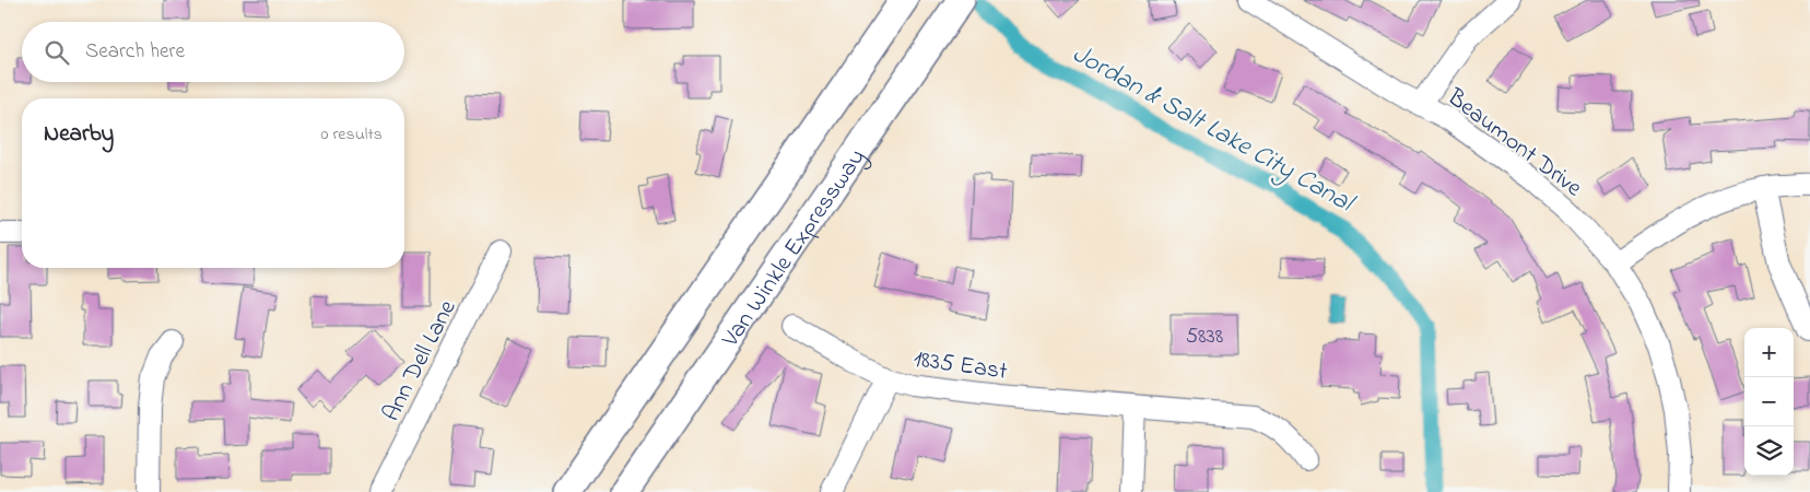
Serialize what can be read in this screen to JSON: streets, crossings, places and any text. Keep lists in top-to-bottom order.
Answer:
{
  "streets": {
    "main road": ["Van Winkle Expressway"],
    "street": ["Beaumont Drive", "Ann Dell Lane", "1835 East"]
  },
  "water": ["Jordan & Salt Lake City Canal"],
  "house_numbers": ["5838"],
  "page": {
    "search": "Search here",
    "heading": ["Nearby", "0 results"],
    "map_buttons": ["+", "−"]
  }
}
